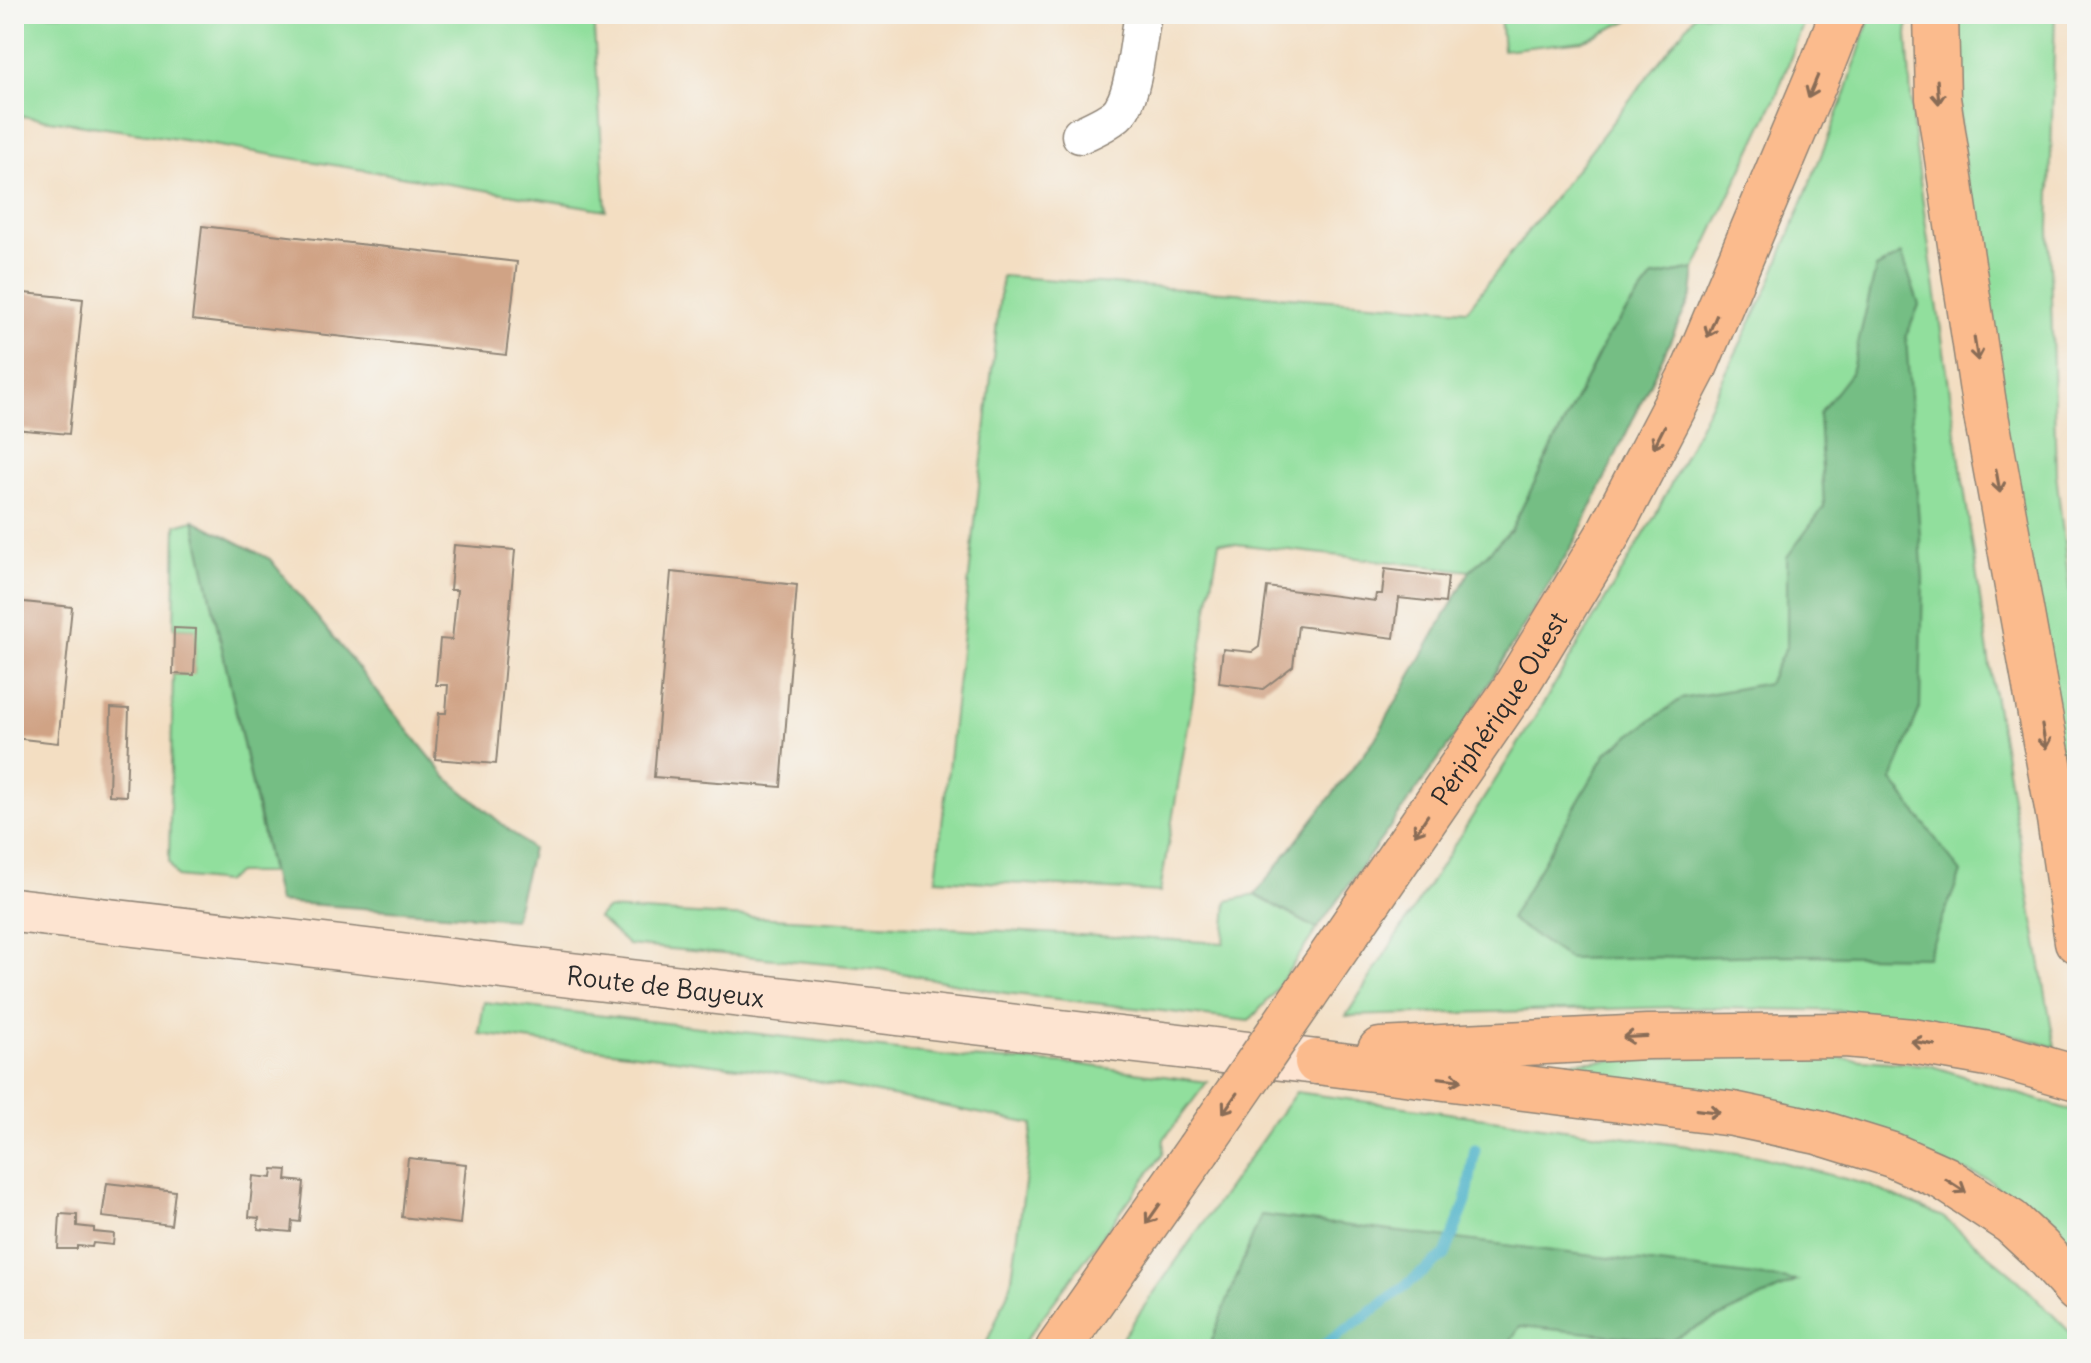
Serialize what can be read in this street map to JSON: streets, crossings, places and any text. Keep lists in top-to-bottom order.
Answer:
{
  "streets": {
    "highway": ["Périphérique Ouest"],
    "main road": ["Route de Bayeux"]
  },
  "one_way": ["Périphérique Ouest"]
}
